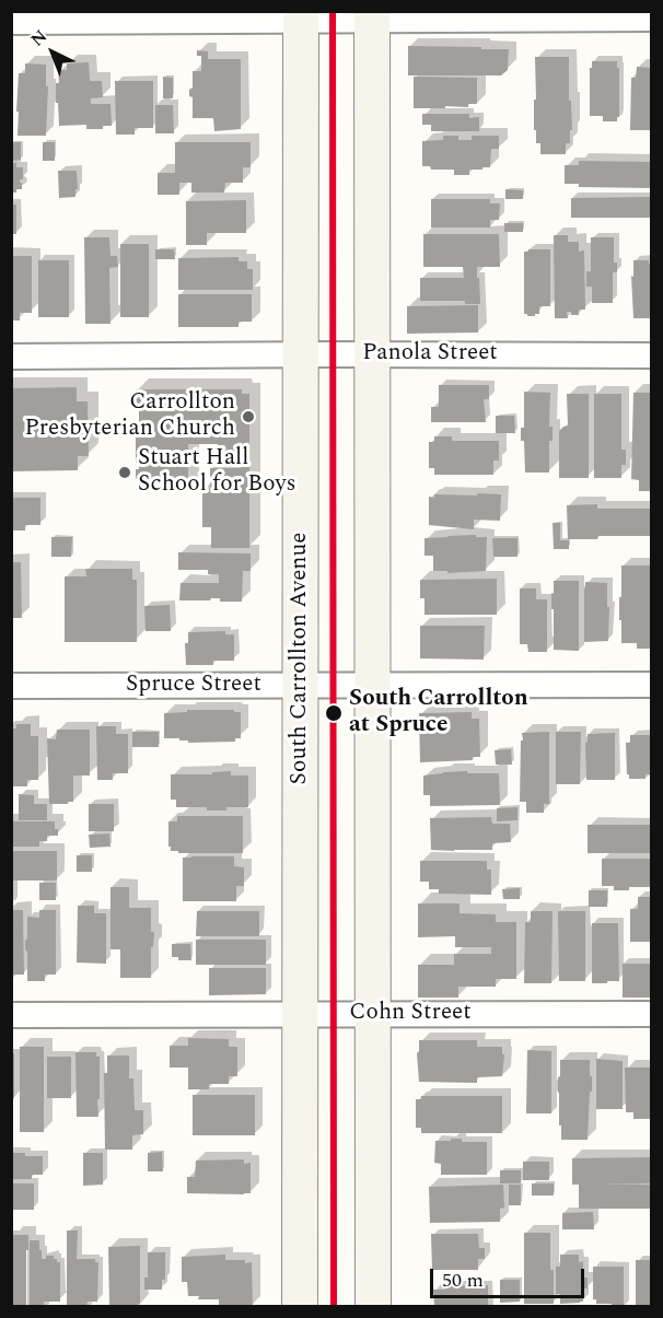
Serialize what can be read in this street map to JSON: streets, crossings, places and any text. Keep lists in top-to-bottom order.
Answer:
{
  "streets": {
    "main road": ["South Carrollton Avenue"],
    "street": ["Panola Street", "Spruce Street", "Cohn Street"]
  },
  "crossings": [
    ["Panola Street", "South Carrollton Avenue"],
    ["South Carrollton Avenue", "Spruce Street"],
    ["South Carrollton Avenue", "Cohn Street"]
  ],
  "places": ["Carrollton Presbyterian Church", "Stuart Hall School for Boys", "South Carrollton at Spruce"],
  "scale_bar": "50 m",
  "north": "top left"
}
